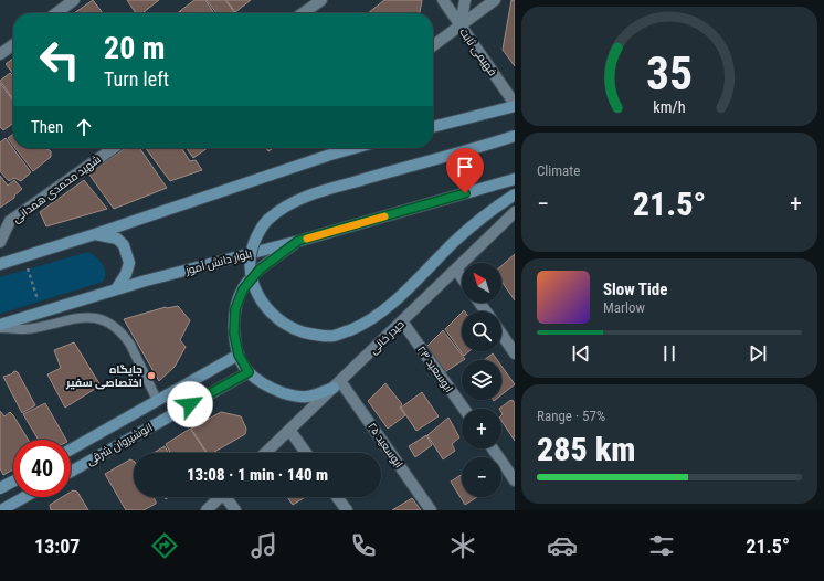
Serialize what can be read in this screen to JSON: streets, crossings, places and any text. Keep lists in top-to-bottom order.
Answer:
{
  "streets": {
    "main road": ["بلوار دانش آموز", "انوشیروان شرقی"],
    "street": [
      "فهیمی ثابت",
      "شهید محمدی همدانی",
      "حیدر خانی",
      "ابوسعید ۲۳",
      "ابوسعید ۲۵"
    ]
  },
  "crossings": [
    ["حیدر خانی", "ابوسعید ۲۳"],
    ["حیدر خانی", "ابوسعید ۲۵"]
  ],
  "places": ["جایگاه اختصاصی سفیر"],
  "north": "top left",
  "page": {
    "turn": ["20 m", "Turn left"],
    "then": "Then",
    "tile": [
      "Climate",
      ["Range · 57%", "285 km"]
    ],
    "heat": ["−", "21.5°", "+"],
    "map_buttons": ["+", "−"],
    "song": ["Slow Tide", "Marlow"],
    "limit": "40",
    "trip": "13:08 · 1 min · 140 m",
    "tabs": ["13:07", "21.5°"],
    "gauge": ["35", "km/h"]
  }
}
